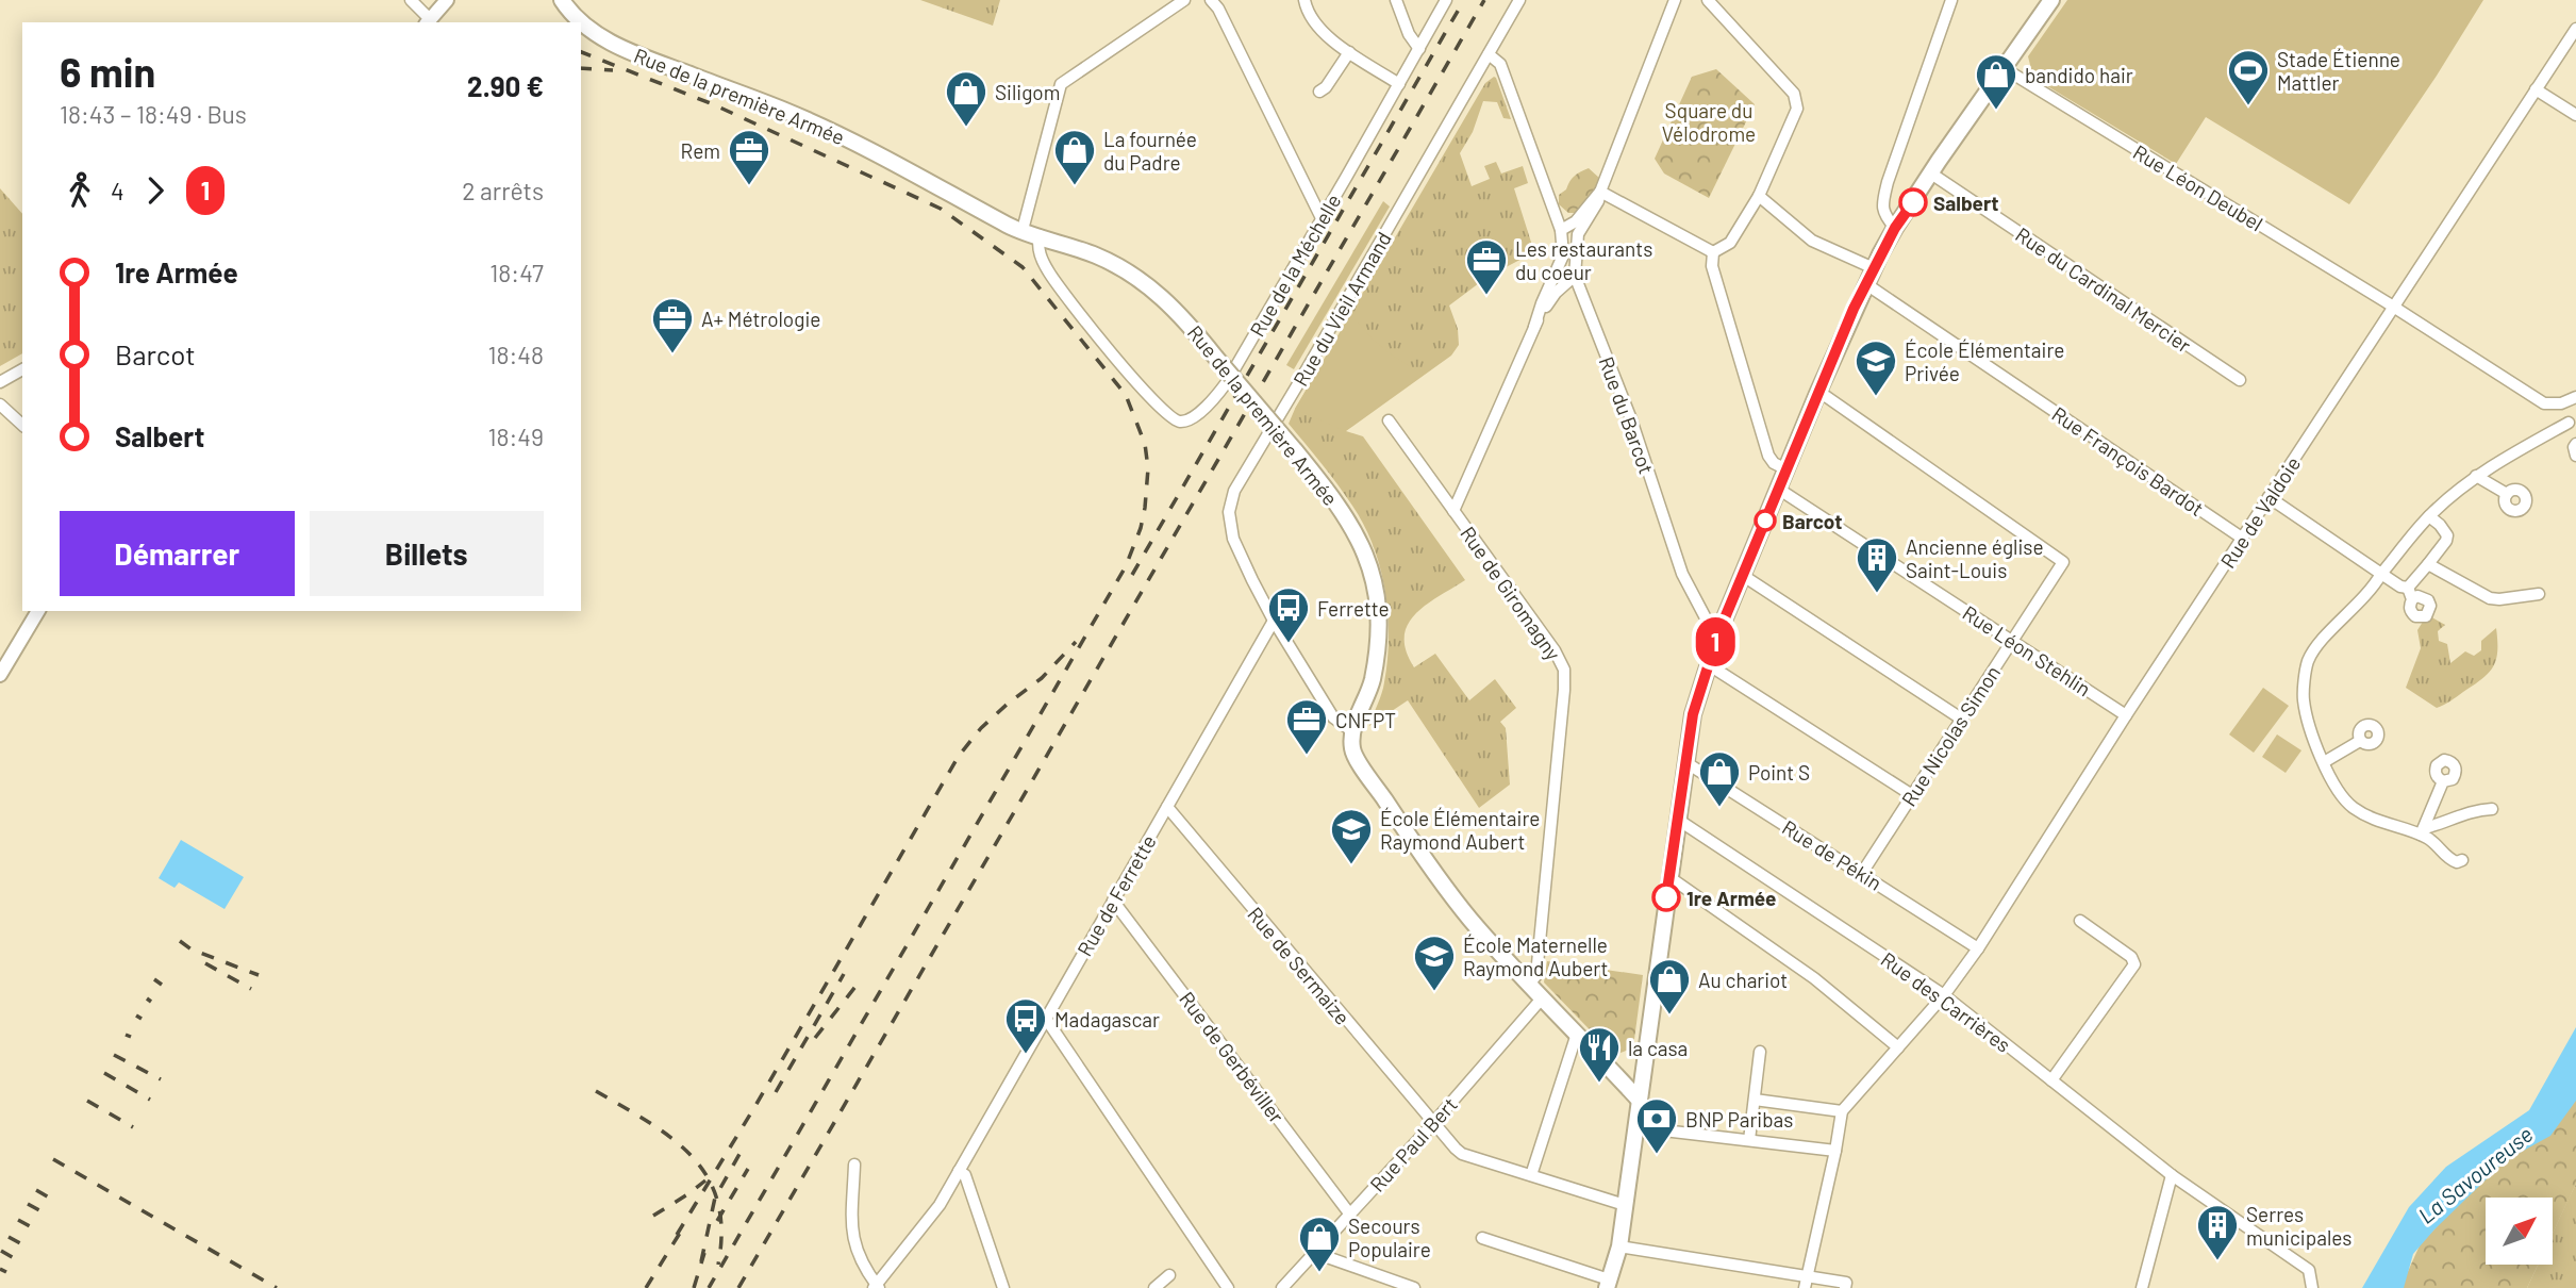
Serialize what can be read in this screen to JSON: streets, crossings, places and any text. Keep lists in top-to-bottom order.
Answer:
{
  "streets": {
    "main road": ["Rue de la première Armée"],
    "street": [
      "Rue Léon Deubel",
      "Rue de la Méchelle",
      "Rue du Cardinal Mercier",
      "Rue du Vieil Armand",
      "Rue du Barcot",
      "Rue François Bardot",
      "Rue de Valdoie",
      "Rue de Giromagny",
      "Rue Léon Stehlin",
      "Rue Nicolas Simon",
      "Rue de Pékin",
      "Rue de Ferrette",
      "Rue de Sermaize",
      "Rue des Carrières",
      "Rue de Gerbéviller",
      "Rue Paul Bert"
    ]
  },
  "crossings": [
    ["Rue de la première Armée", "Rue de la Méchelle"],
    ["Rue de la première Armée", "Rue du Vieil Armand"],
    ["Rue Léon Deubel", "Rue de Valdoie"],
    ["Rue du Vieil Armand", "Rue de Ferrette"],
    ["Rue François Bardot", "Rue de Valdoie"],
    ["Rue de Valdoie", "Rue Léon Stehlin"],
    ["Rue de Valdoie", "Rue de Pékin"],
    ["Rue de Valdoie", "Rue des Carrières"],
    ["Rue Léon Stehlin", "Rue Nicolas Simon"],
    ["Rue Nicolas Simon", "Rue de Pékin"],
    ["Rue de Ferrette", "Rue de Sermaize"],
    ["Rue de Ferrette", "Rue de Gerbéviller"],
    ["Rue de Sermaize", "Rue Paul Bert"],
    ["Rue de Gerbéviller", "Rue Paul Bert"]
  ],
  "water": ["La Savoureuse"],
  "parks": ["Square du Vélodrome"],
  "places": {
    "sports": ["Stade Étienne Mattler"],
    "shop": [
      "bandido hair",
      "Siligom",
      "La fournée du Padre",
      "Point S",
      "Au chariot",
      "Secours Populaire"
    ],
    "office": [
      "Rem",
      "Les restaurants du coeur",
      "A+ Métrologie",
      "CNFPT"
    ],
    "other": ["Salbert", "Barcot", "1re Armée"],
    "school or university": ["École Élémentaire Privée", "École Élémentaire Raymond Aubert", "École Maternelle Raymond Aubert"],
    "building": ["Ancienne église Saint-Louis", "Serres municipales"],
    "bus stop": ["Ferrette", "Madagascar"],
    "restaurant": ["la casa"],
    "bank": ["BNP Paribas"]
  },
  "lines": ["bus line 1"],
  "north": "top right",
  "page": {
    "on_map": "1",
    "heading": ["6 min", "18:43 – 18:49 · Bus", "2.90 €"],
    "legs": ["4", "1", "2 arrêts"],
    "list": [
      {
        "name": "1re Armée",
        "value": "18:47"
      },
      {
        "name": "Barcot",
        "value": "18:48"
      },
      {
        "name": "Salbert",
        "value": "18:49"
      }
    ],
    "buttons": ["Démarrer", "Billets"]
  }
}
